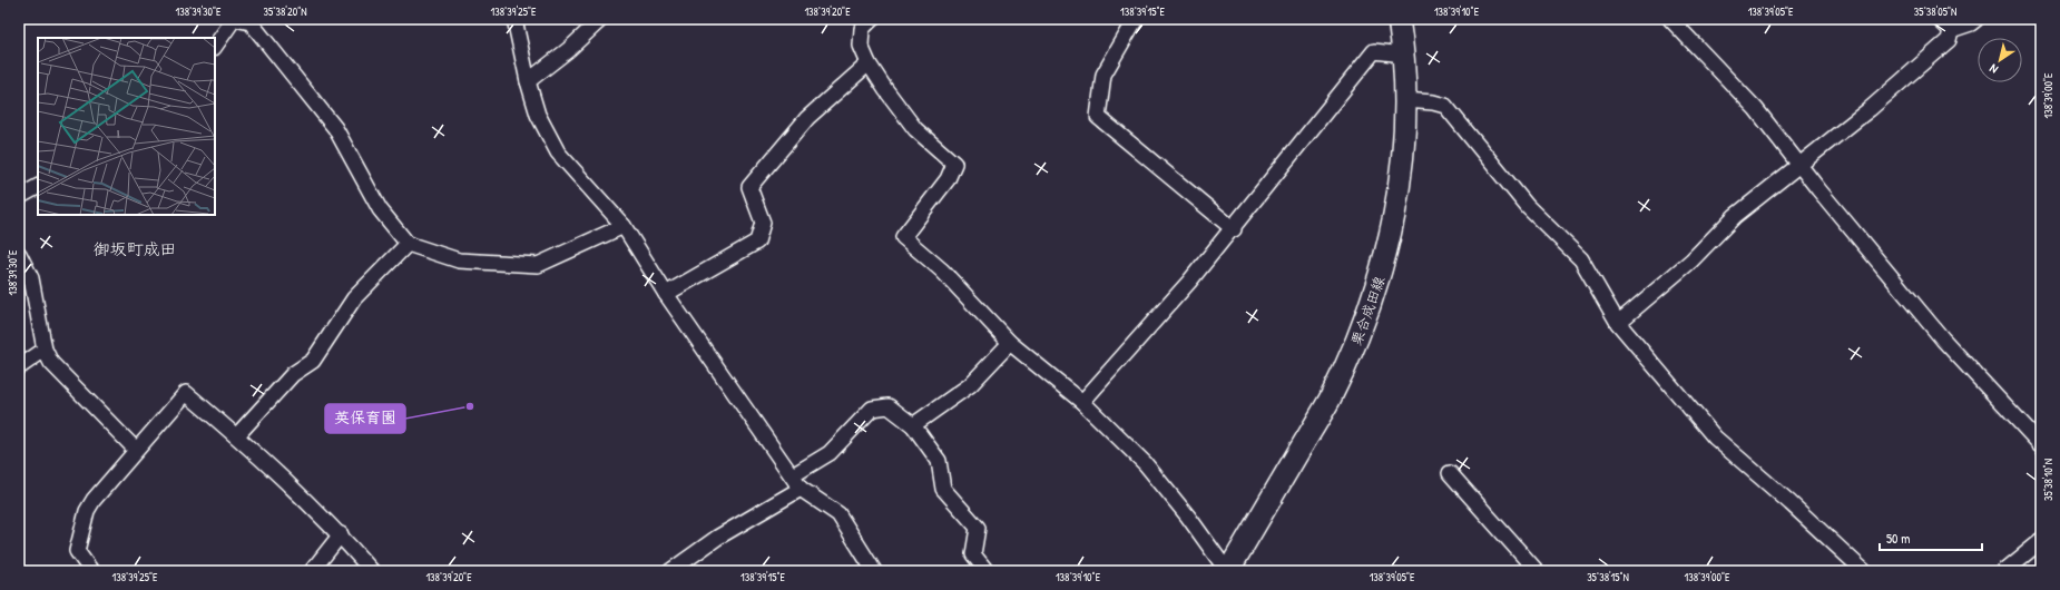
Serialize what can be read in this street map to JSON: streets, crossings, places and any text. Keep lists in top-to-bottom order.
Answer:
{
  "streets": {
    "main road": ["栗合成田線"]
  },
  "districts": ["御坂町成田"],
  "places": ["英保育園"],
  "scale_bar": "50 m",
  "north": "bottom left",
  "coordinates": [
    "138°39'30\"E",
    "35°38'20\"N",
    "138°39'25\"E",
    "138°39'20\"E",
    "138°39'15\"E",
    "138°39'10\"E",
    "138°39'05\"E",
    "35°38'05\"N",
    "138°39'00\"E",
    "35°38'10\"N",
    "35°38'15\"N"
  ]
}
